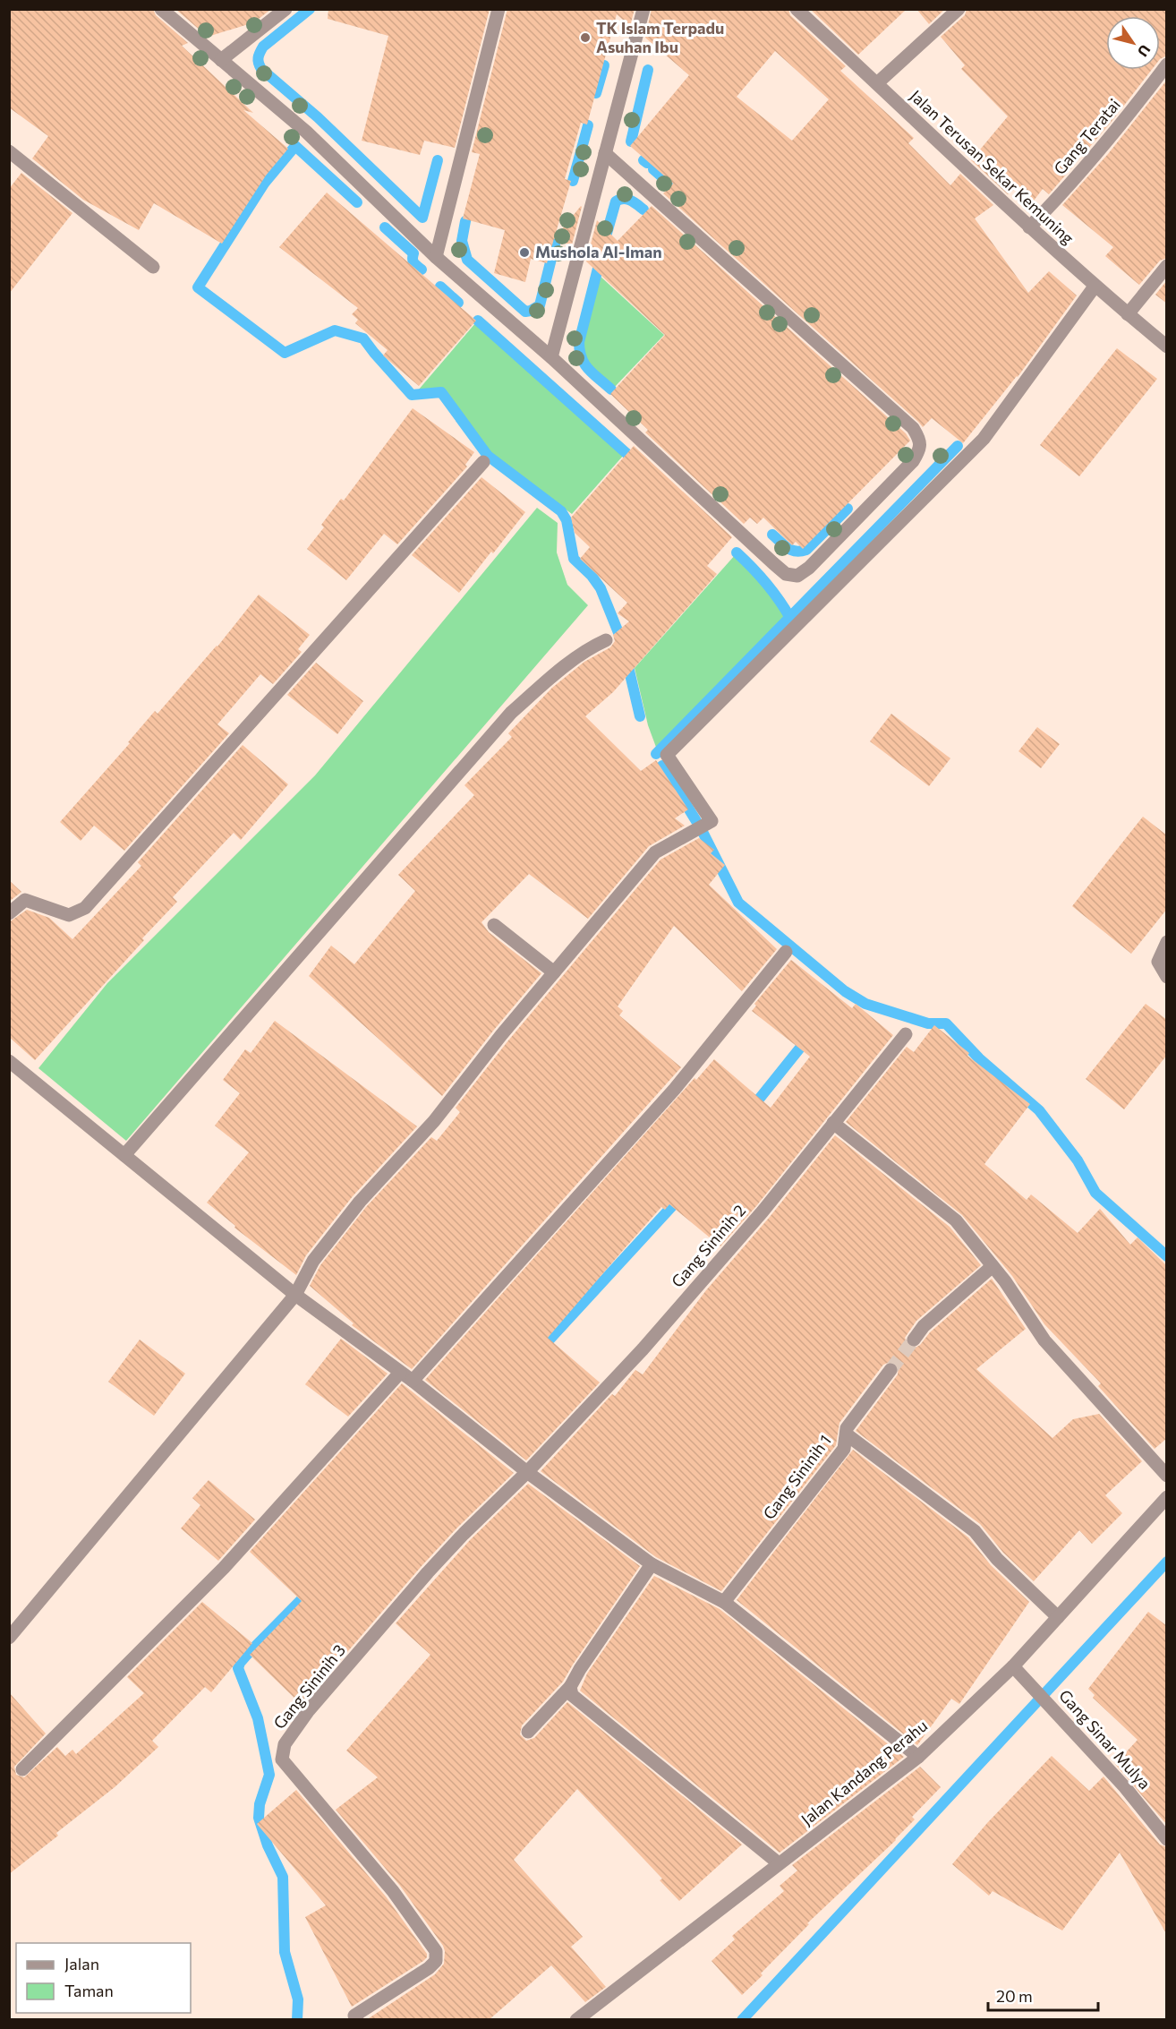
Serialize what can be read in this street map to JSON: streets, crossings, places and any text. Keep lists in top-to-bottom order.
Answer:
{
  "streets": {
    "street": [
      "Gang Teratai",
      "Jalan Terusan Sekar Kemuning",
      "Gang Sininih 2",
      "Gang Sininih 1",
      "Gang Sininih 3",
      "Gang Sinar Mulya",
      "Jalan Kandang Perahu"
    ]
  },
  "crossings": [
    ["Gang Teratai", "Jalan Terusan Sekar Kemuning"],
    ["Gang Sininih 2", "Gang Sininih 3"],
    ["Gang Sinar Mulya", "Jalan Kandang Perahu"]
  ],
  "places": ["TK Islam Terpadu Asuhan Ibu", "Mushola Al-Iman"],
  "legend": ["Jalan", "Taman"],
  "scale_bar": "20 m",
  "north": "bottom right"
}
